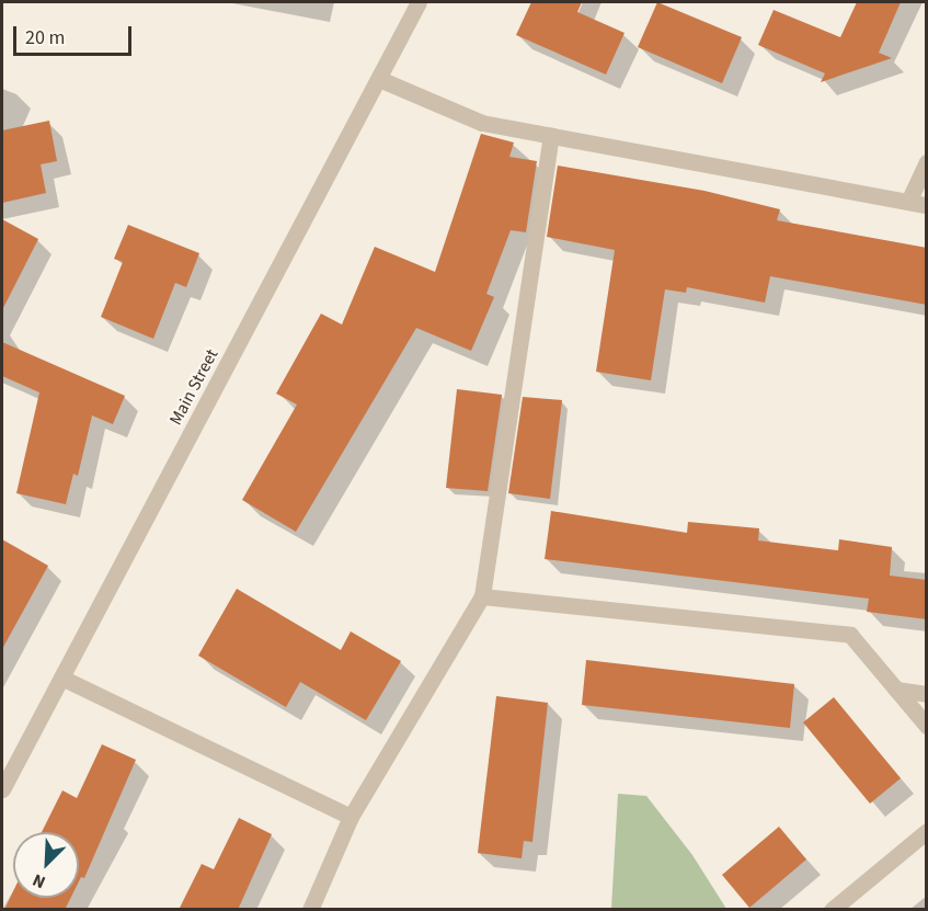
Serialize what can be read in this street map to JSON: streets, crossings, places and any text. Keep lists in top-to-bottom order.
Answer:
{
  "streets": {
    "street": ["Main Street"]
  },
  "scale_bar": "20 m",
  "north": "bottom left"
}
